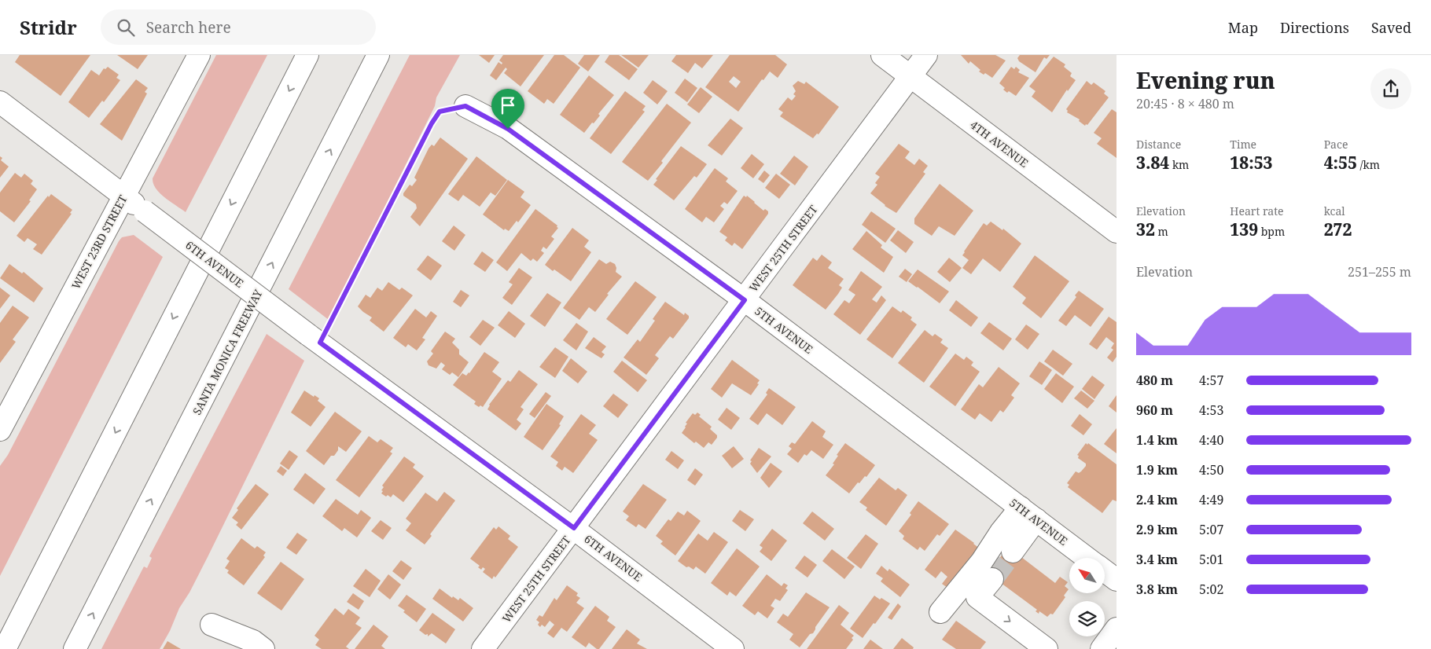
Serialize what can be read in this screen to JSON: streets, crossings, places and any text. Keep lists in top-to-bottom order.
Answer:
{
  "streets": {
    "main road": [
      "4TH AVENUE",
      "WEST 23RD STREET",
      "WEST 25TH STREET",
      "6TH AVENUE",
      "5TH AVENUE",
      "SANTA MONICA FREEWAY"
    ]
  },
  "crossings": [
    ["4TH AVENUE", "WEST 25TH STREET"],
    ["WEST 23RD STREET", "6TH AVENUE"],
    ["WEST 25TH STREET", "6TH AVENUE"],
    ["WEST 25TH STREET", "5TH AVENUE"]
  ],
  "north": "top left",
  "page": {
    "header": "Stridr",
    "search": "Search here",
    "nav": ["Map", "Directions", "Saved"],
    "heading": ["Evening run", "20:45 · 8 × 480 m"],
    "stats": [
      ["Distance", "3.84 km"],
      ["Time", "18:53"],
      ["Pace", "4:55 /km"],
      ["Elevation", "32 m"],
      ["Heart rate", "139 bpm"],
      ["kcal", "272"]
    ],
    "chart": ["Elevation", "251–255 m"],
    "list": [
      {
        "name": "480 m",
        "note": "4:57"
      },
      {
        "name": "960 m",
        "note": "4:53"
      },
      {
        "name": "1.4 km",
        "note": "4:40"
      },
      {
        "name": "1.9 km",
        "note": "4:50"
      },
      {
        "name": "2.4 km",
        "note": "4:49"
      },
      {
        "name": "2.9 km",
        "note": "5:07"
      },
      {
        "name": "3.4 km",
        "note": "5:01"
      },
      {
        "name": "3.8 km",
        "note": "5:02"
      }
    ]
  }
}
